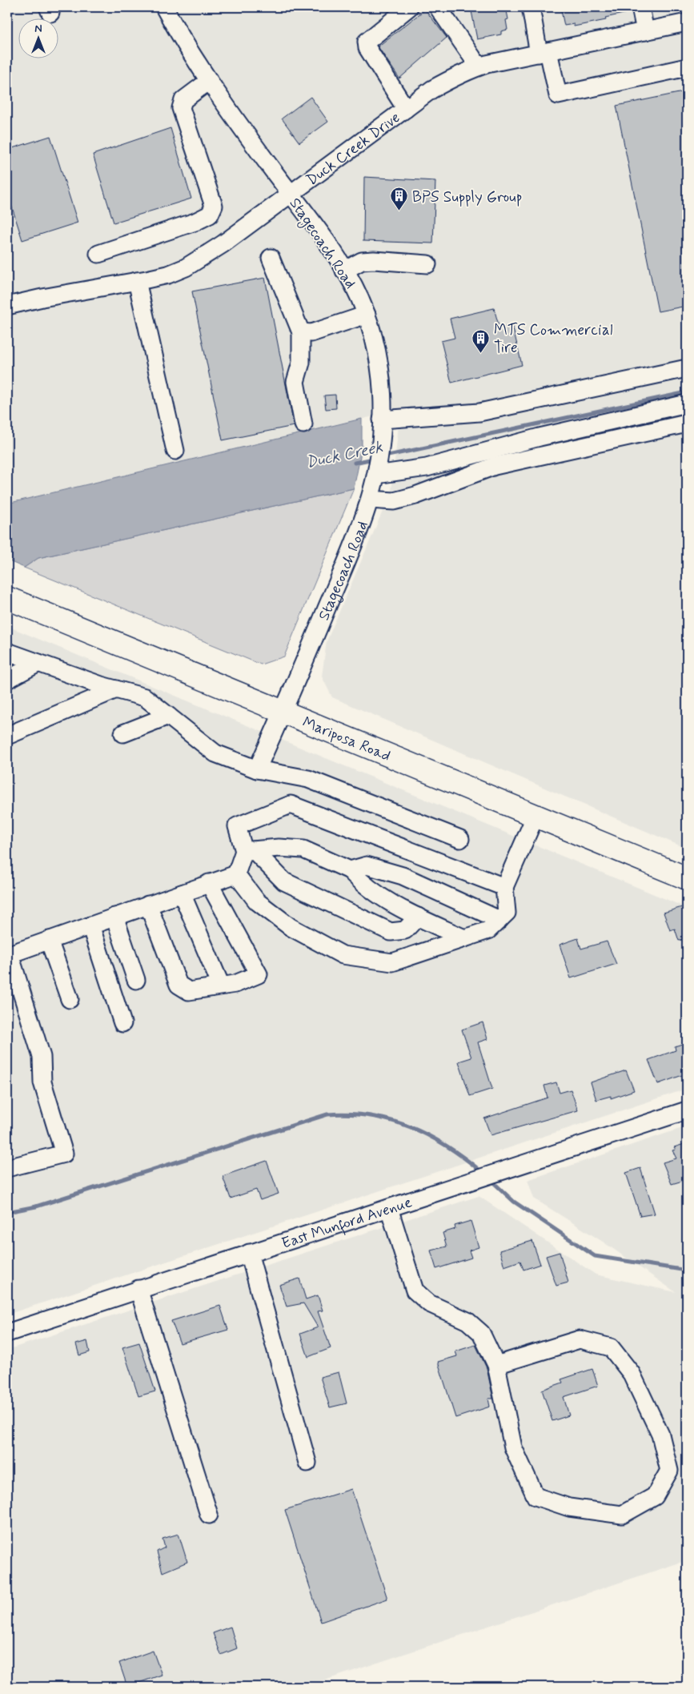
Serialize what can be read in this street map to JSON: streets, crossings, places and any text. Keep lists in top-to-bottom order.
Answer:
{
  "streets": {
    "main road": ["Mariposa Road"],
    "street": ["Duck Creek Drive", "Stagecoach Road", "East Munford Avenue"]
  },
  "crossings": [
    ["Duck Creek Drive", "Stagecoach Road"],
    ["Stagecoach Road", "Mariposa Road"]
  ],
  "water": ["Duck Creek"],
  "places": {
    "building": ["BPS Supply Group", "MTS Commercial Tire"]
  },
  "north": "top"
}
